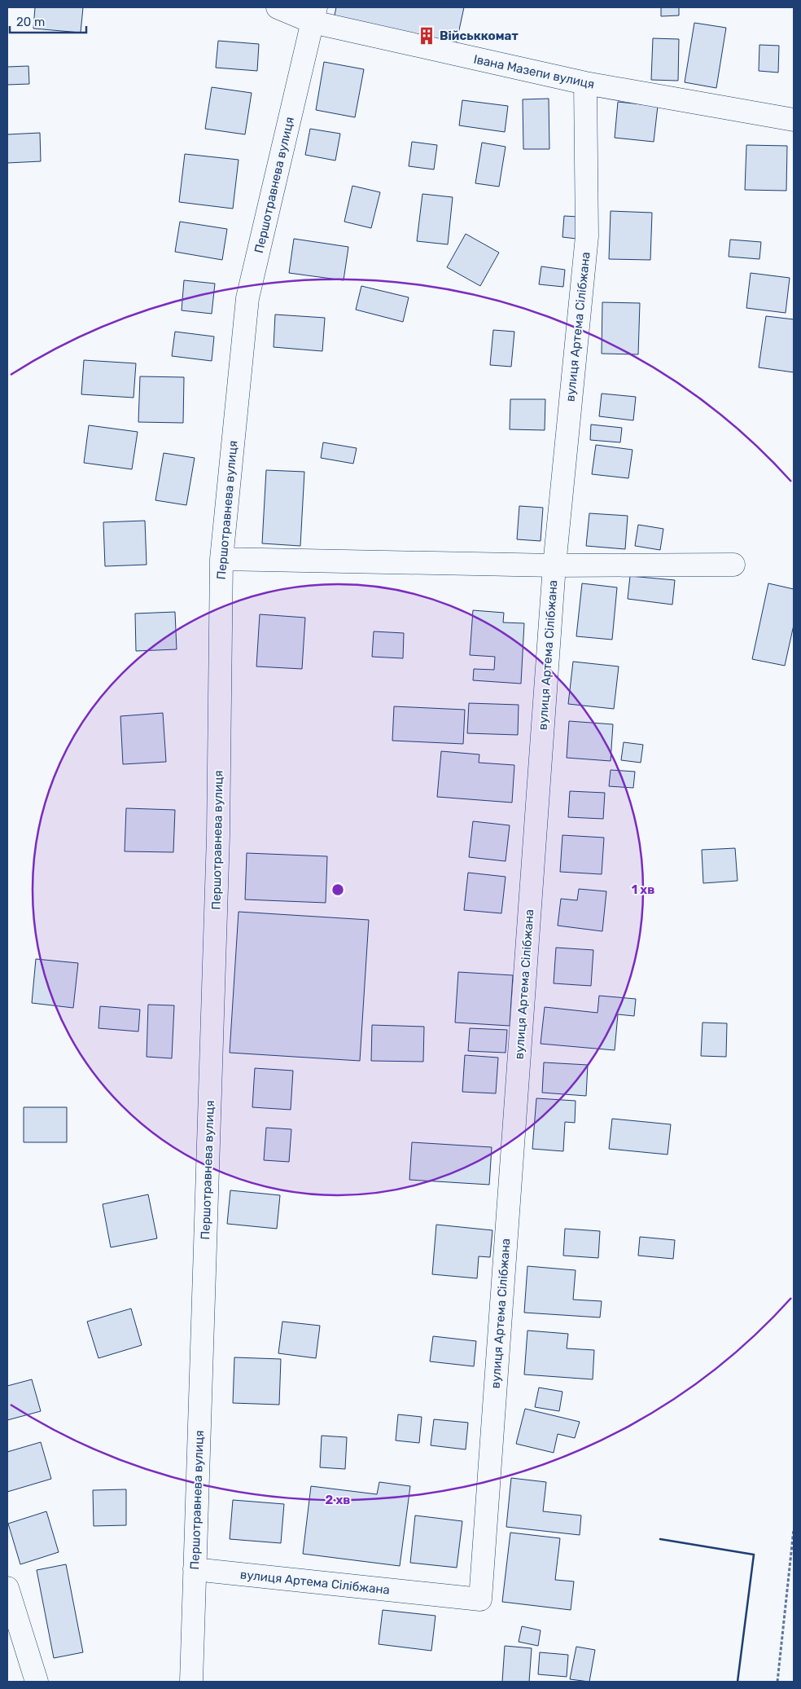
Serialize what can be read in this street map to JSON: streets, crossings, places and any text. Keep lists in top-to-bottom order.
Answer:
{
  "streets": {
    "street": ["Івана Мазепи вулиця", "Першотравнева вулиця", "вулиця Артема Сілібжана"]
  },
  "crossings": [
    ["Івана Мазепи вулиця", "Першотравнева вулиця"],
    ["Івана Мазепи вулиця", "вулиця Артема Сілібжана"],
    ["Першотравнева вулиця", "вулиця Артема Сілібжана"]
  ],
  "places": {
    "building": ["Військкомат"]
  },
  "scale_bar": "20 m",
  "rings": ["1 хв", "2 хв"]
}
